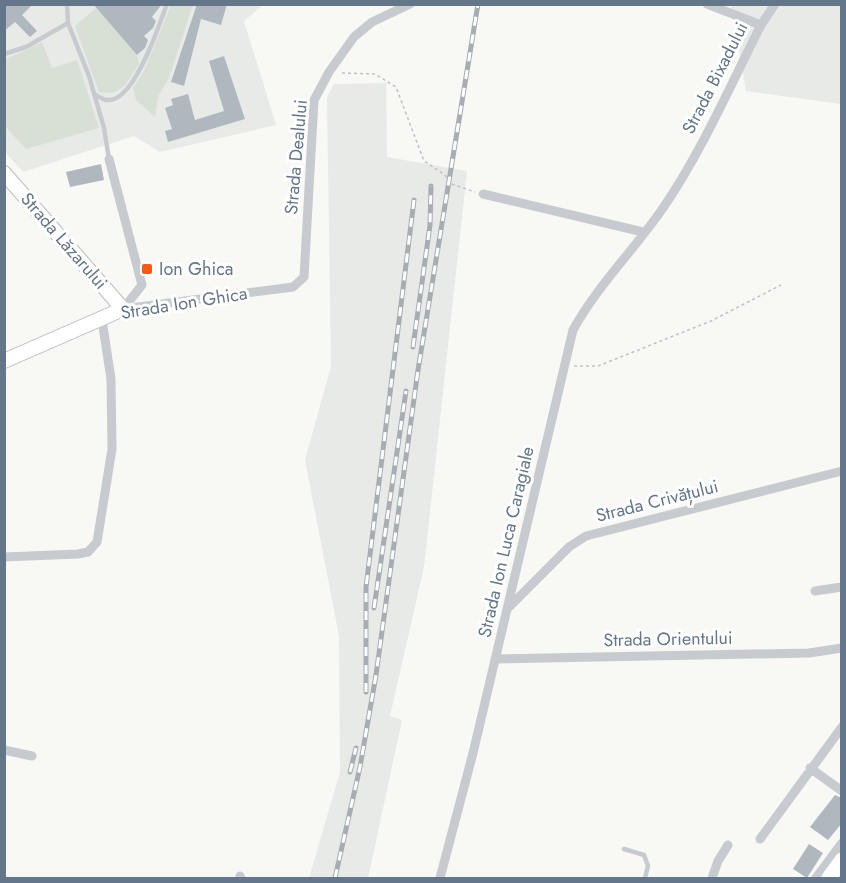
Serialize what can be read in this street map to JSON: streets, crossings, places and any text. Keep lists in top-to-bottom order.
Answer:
{
  "streets": {
    "street": [
      "Strada Bixadului",
      "Strada Dealului",
      "Strada Lăzarului",
      "Strada Ion Ghica",
      "Strada Crivățului",
      "Strada Ion Luca Caragiale",
      "Strada Orientului"
    ]
  },
  "crossings": [
    ["Strada Bixadului", "Strada Ion Luca Caragiale"],
    ["Strada Dealului", "Strada Ion Ghica"],
    ["Strada Lăzarului", "Strada Ion Ghica"],
    ["Strada Crivățului", "Strada Ion Luca Caragiale"],
    ["Strada Ion Luca Caragiale", "Strada Orientului"]
  ],
  "places": {
    "transit": ["Ion Ghica"]
  }
}
